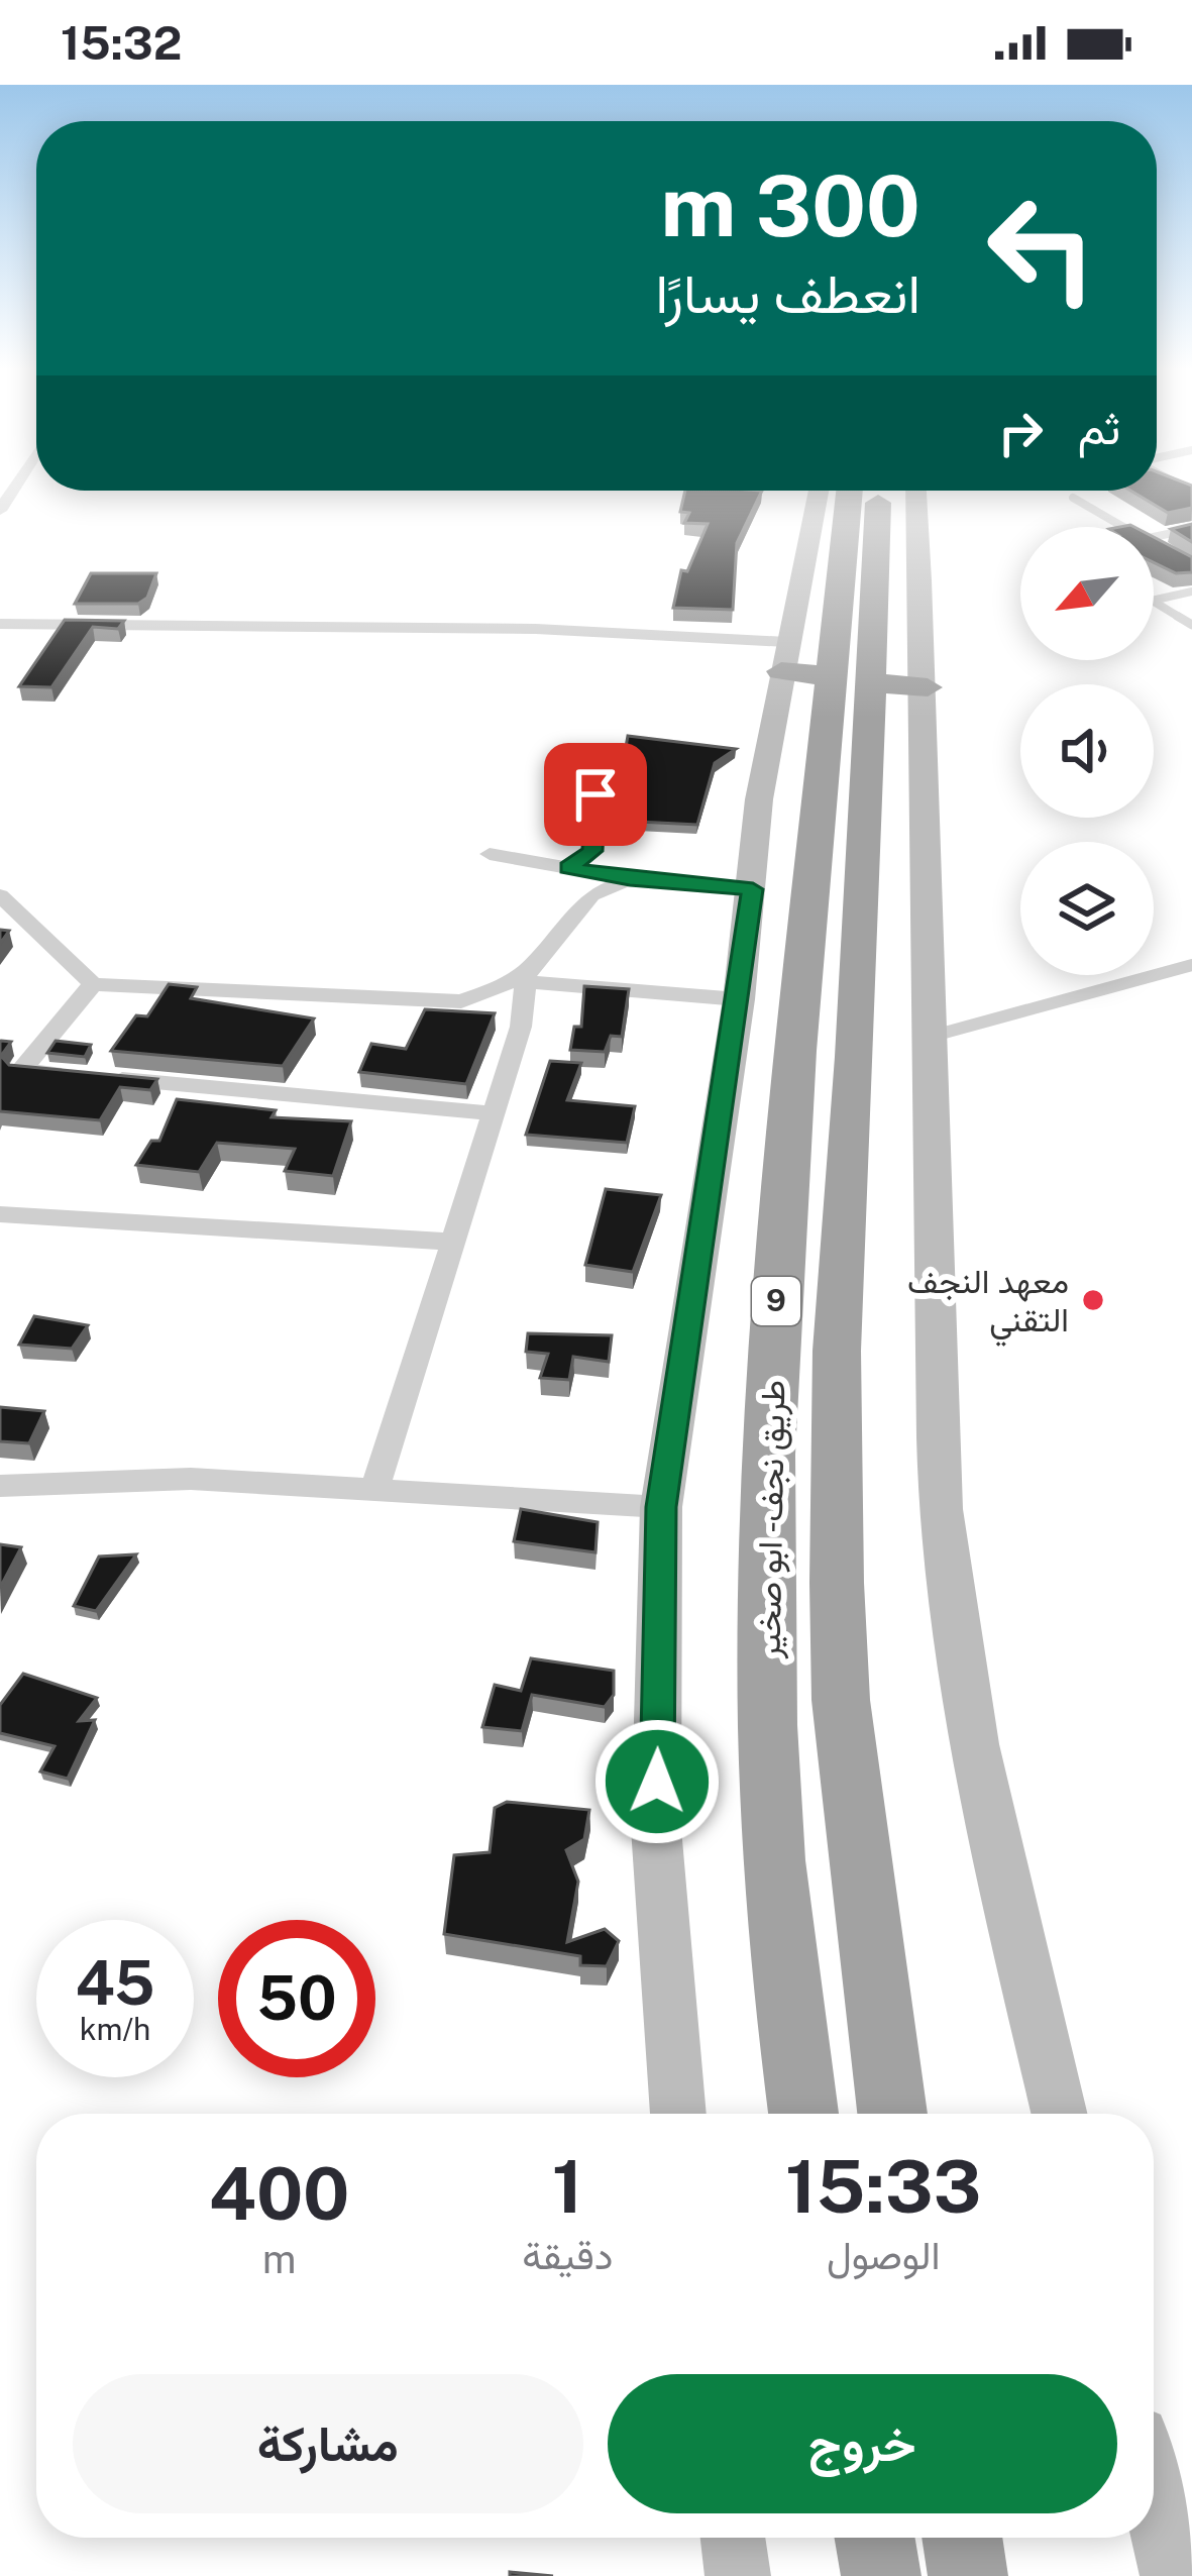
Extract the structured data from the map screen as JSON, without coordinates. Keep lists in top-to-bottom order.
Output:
{
  "streets": {
    "highway": ["9", "طريق نجف - ابو صخير"]
  },
  "places": ["معهد النجف التقني"],
  "north": "bottom left",
  "page": {
    "status": "15:32",
    "turn": ["300 m", "انعطف يسارًا"],
    "then": "ثم",
    "speed": "45 km/h",
    "limit": "50",
    "eta": [
      "15:33",
      "الوصول",
      "1",
      "دقيقة",
      "400",
      "m"
    ],
    "buttons": ["خروج", "مشاركة"]
  }
}
